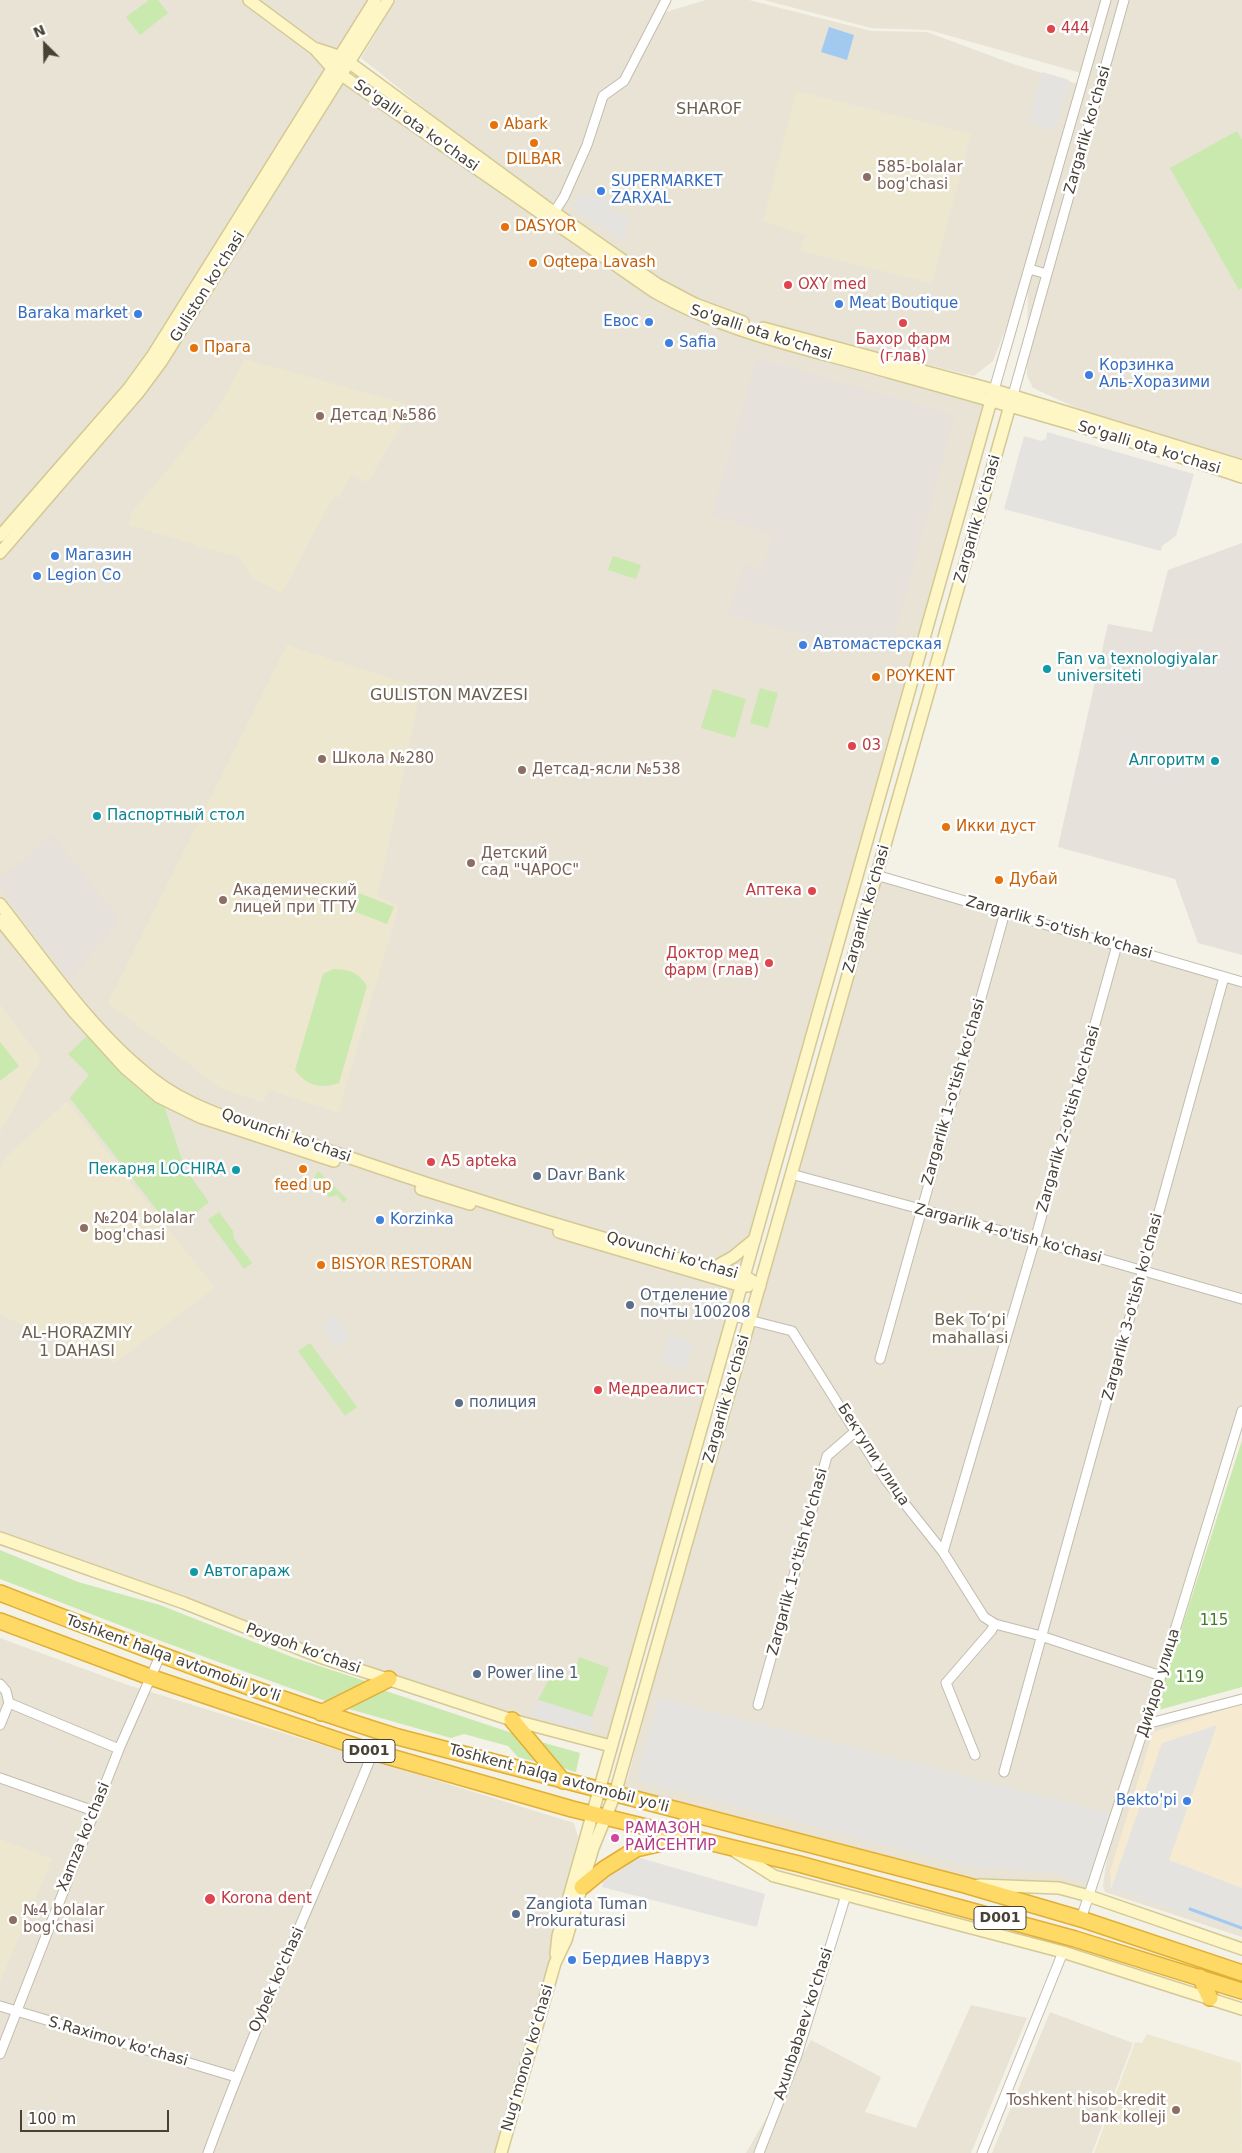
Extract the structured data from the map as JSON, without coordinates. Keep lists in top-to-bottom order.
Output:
{
  "streets": {
    "highway": ["Toshkent halqa avtomobil yo'li", "D001"],
    "main road": [
      "So'galli ota ko'chasi",
      "Zargarlik ko'chasi",
      "Guliston ko'chasi",
      "Qovunchi ko'chasi",
      "Zargarlik 4-o'tish ko'chasi",
      "Poygoh koʻchasi",
      "Nugʻmonov koʻchasi"
    ],
    "street": [
      "Zargarlik 5-o'tish ko'chasi",
      "Zargarlik 1-o'tish ko'chasi",
      "Zargarlik 2-o'tish ko'chasi",
      "Zargarlik 3-o'tish ko'chasi",
      "Бектупи улица",
      "Дийдор улица",
      "Xamza ko'chasi",
      "Oybek ko'chasi",
      "Axunbabaev ko'chasi",
      "S.Raximov ko'chasi"
    ]
  },
  "crossings": [
    ["So'galli ota ko'chasi", "Zargarlik ko'chasi"],
    ["So'galli ota ko'chasi", "Guliston ko'chasi"],
    ["Zargarlik ko'chasi", "Zargarlik 5-o'tish ko'chasi"],
    ["Zargarlik ko'chasi", "Qovunchi ko'chasi"],
    ["Zargarlik ko'chasi", "Zargarlik 4-o'tish ko'chasi"],
    ["Zargarlik ko'chasi", "Бектупи улица"],
    ["Zargarlik ko'chasi", "Poygoh koʻchasi"],
    ["Zargarlik ko'chasi", "Toshkent halqa avtomobil yo'li"],
    ["Zargarlik ko'chasi", "Nugʻmonov koʻchasi"],
    ["Zargarlik 5-o'tish ko'chasi", "Zargarlik 1-o'tish ko'chasi"],
    ["Zargarlik 5-o'tish ko'chasi", "Zargarlik 2-o'tish ko'chasi"],
    ["Zargarlik 5-o'tish ko'chasi", "Zargarlik 3-o'tish ko'chasi"],
    ["Zargarlik 1-o'tish ko'chasi", "Zargarlik 4-o'tish ko'chasi"],
    ["Zargarlik 1-o'tish ko'chasi", "Бектупи улица"],
    ["Zargarlik 2-o'tish ko'chasi", "Zargarlik 4-o'tish ko'chasi"],
    ["Zargarlik 2-o'tish ko'chasi", "Бектупи улица"],
    ["Zargarlik 4-o'tish ko'chasi", "Zargarlik 3-o'tish ko'chasi"],
    ["Zargarlik 3-o'tish ko'chasi", "Бектупи улица"],
    ["Бектупи улица", "Дийдор улица"],
    ["Toshkent halqa avtomobil yo'li", "Дийдор улица"],
    ["Toshkent halqa avtomobil yo'li", "Xamza ko'chasi"],
    ["Toshkent halqa avtomobil yo'li", "Oybek ko'chasi"],
    ["Toshkent halqa avtomobil yo'li", "Nugʻmonov koʻchasi"],
    ["Xamza ko'chasi", "S.Raximov ko'chasi"],
    ["Oybek ko'chasi", "S.Raximov ko'chasi"]
  ],
  "districts": [
    "SHAROF",
    "GULISTON MAVZESI",
    "Bek Toʻpi mahallasi",
    "AL-HORAZMIY 1 DAHASI"
  ],
  "parks": ["115", "119"],
  "places": [
    "444",
    "Abark",
    "DILBAR",
    "585-bolalar bog'chasi",
    "SUPERMARKET ZARXAL",
    "DASYOR",
    "Oqtepa Lavash",
    "OXY med",
    "Meat Boutique",
    "Baraka market",
    "Евос",
    "Бахор фарм (глав)",
    "Safia",
    "Прага",
    "Корзинка Аль-Хоразими",
    "Детсад №586",
    "Магазин",
    "Legion Co",
    "Автомастерская",
    "Fan va texnologiyalar universiteti",
    "POYKENT",
    "03",
    "Школа №280",
    "Алгоритм",
    "Детсад-ясли №538",
    "Паспортный стол",
    "Икки дуст",
    "Детский сад \"ЧАРОС\"",
    "Дубай",
    "Аптека",
    "Академический лицей при ТГТУ",
    "Доктор мед фарм (глав)",
    "A5 apteka",
    "feed up",
    "Пекарня LOCHIRA",
    "Davr Bank",
    "Korzinka",
    "№204 bolalar bog'chasi",
    "BISYOR RESTORAN",
    "Отделение почты 100208",
    "Медреалист",
    "полиция",
    "Автогараж",
    "Power line 1",
    "Bekto'pi",
    "РАМАЗОН РАЙСЕНТИР",
    "Korona dent",
    "Zangiota Tuman Prokuraturasi",
    "№4 bolalar bog'chasi",
    "Бердиев Навруз",
    "Toshkent hisob-kredit bank kolleji"
  ],
  "scale_bar": "100 m",
  "north": "top left"
}
